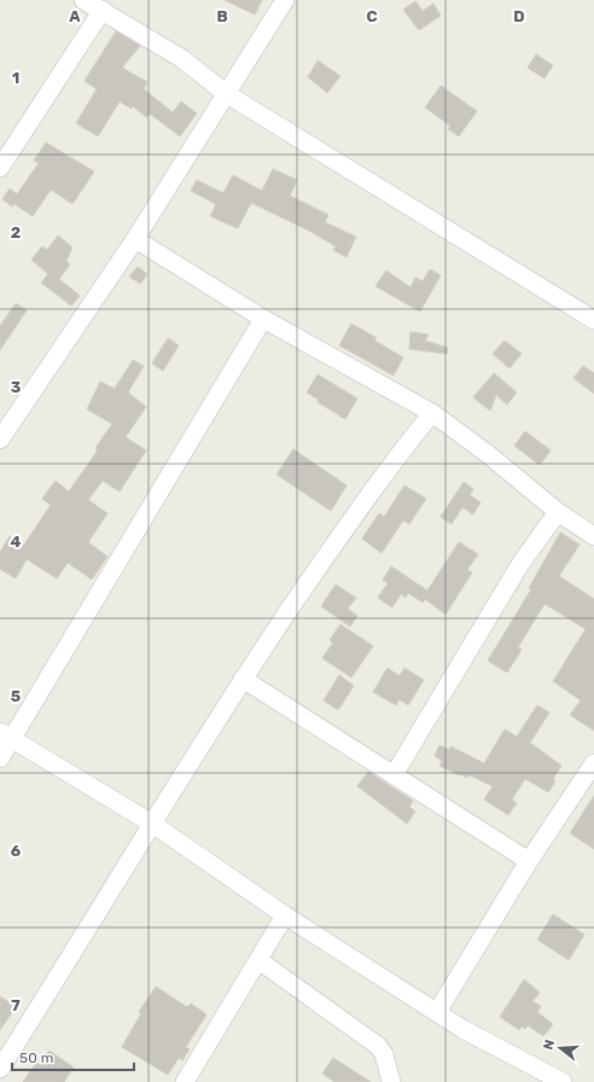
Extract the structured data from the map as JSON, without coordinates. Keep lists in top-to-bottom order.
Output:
{
  "scale_bar": "50 m",
  "north": "left",
  "grid": {
    "columns": [
      "A",
      "B",
      "C",
      "D"
    ],
    "rows": [
      "1",
      "2",
      "3",
      "4",
      "5",
      "6",
      "7"
    ]
  }
}
